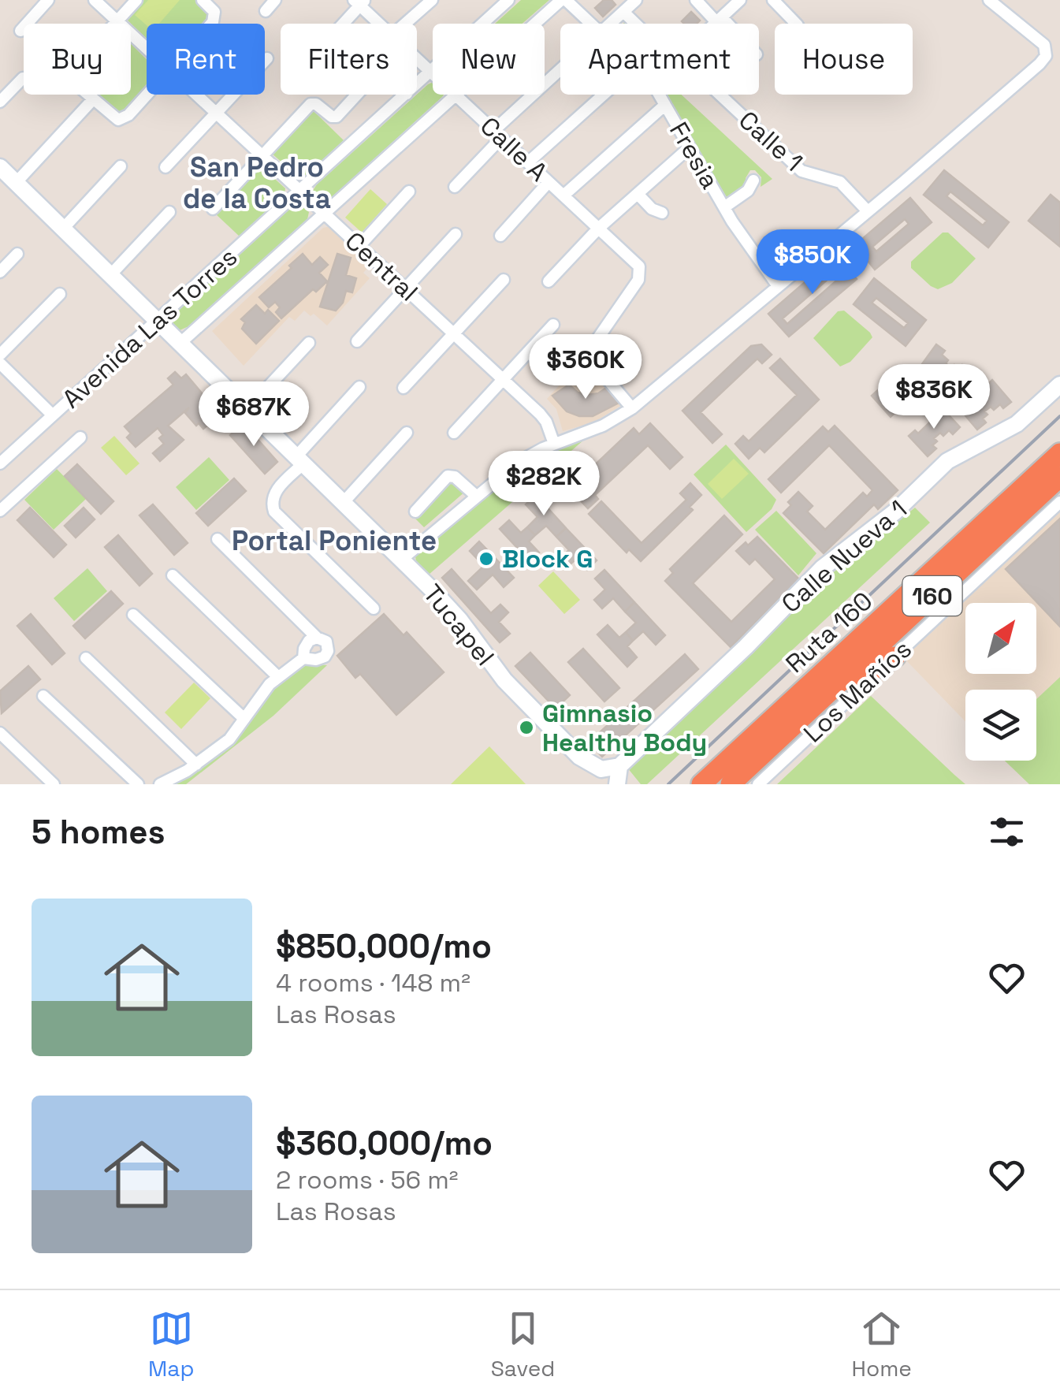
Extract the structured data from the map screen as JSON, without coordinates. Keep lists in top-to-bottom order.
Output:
{
  "streets": {
    "highway": ["160", "Ruta 160"],
    "main road": ["Calle Nueva 1", "Tucapel"],
    "street": [
      "Calle 1",
      "Calle A",
      "Fresia",
      "Central",
      "Avenida Las Torres",
      "Los Mañíos"
    ]
  },
  "crossings": [
    ["Calle A", "Avenida Las Torres"],
    ["Fresia", "Avenida Las Torres"],
    ["Central", "Avenida Las Torres"],
    ["Avenida Las Torres", "Tucapel"]
  ],
  "districts": ["San Pedro de la Costa", "Portal Poniente"],
  "places": ["Block G", "Gimnasio Healthy Body"],
  "north": "top right",
  "page": {
    "chip": [
      "Buy",
      "Rent",
      "Filters",
      "New",
      "Apartment",
      "House"
    ],
    "price": [
      "$850K",
      "$360K",
      "$836K",
      "$687K",
      "$282K"
    ],
    "heading": "5 homes",
    "list": [
      {
        "name": "$850,000/mo",
        "note": "4 rooms · 148 m² · Las Rosas"
      },
      {
        "name": "$360,000/mo",
        "note": "2 rooms · 56 m² · Las Rosas"
      }
    ],
    "tabs": ["Map", "Saved", "Home"]
  }
}
